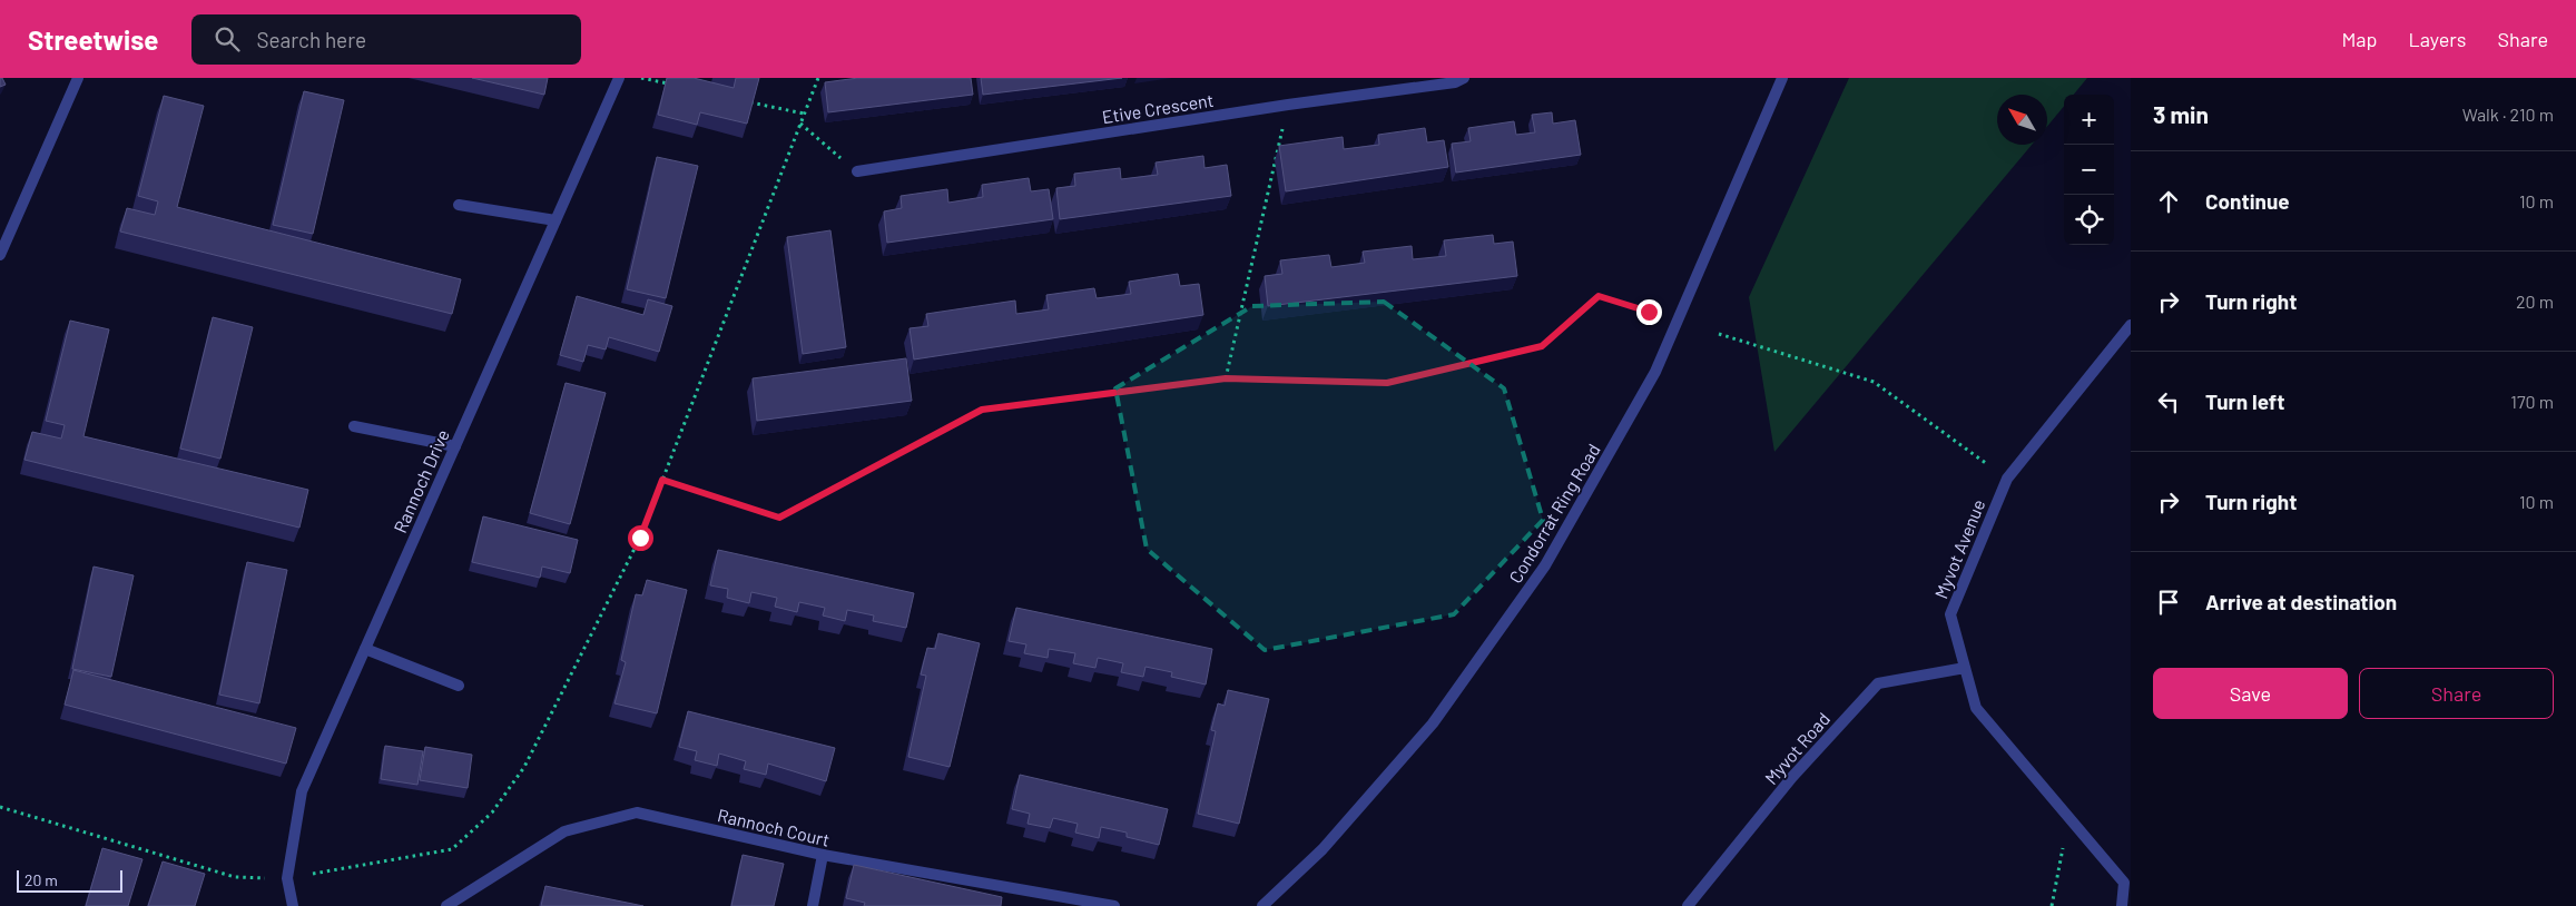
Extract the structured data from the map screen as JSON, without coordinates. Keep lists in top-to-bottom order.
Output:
{
  "streets": {
    "street": [
      "Etive Crescent",
      "Rannoch Drive",
      "Condorrat Ring Road",
      "Myvot Avenue",
      "Myvot Road",
      "Rannoch Court"
    ]
  },
  "crossings": [
    ["Myvot Avenue", "Myvot Road"]
  ],
  "scale_bar": "20 m",
  "north": "top left",
  "page": {
    "header": "Streetwise",
    "search": "Search here",
    "nav": ["Map", "Layers", "Share"],
    "heading": ["3 min", "Walk · 210 m"],
    "map_buttons": ["+", "−"],
    "list": [
      ["Continue", "10 m"],
      ["Turn right", "20 m"],
      ["Turn left", "170 m"],
      ["Turn right", "10 m"],
      "Arrive at destination"
    ],
    "buttons": ["Save", "Share"],
    "scale": "20 m"
  }
}
